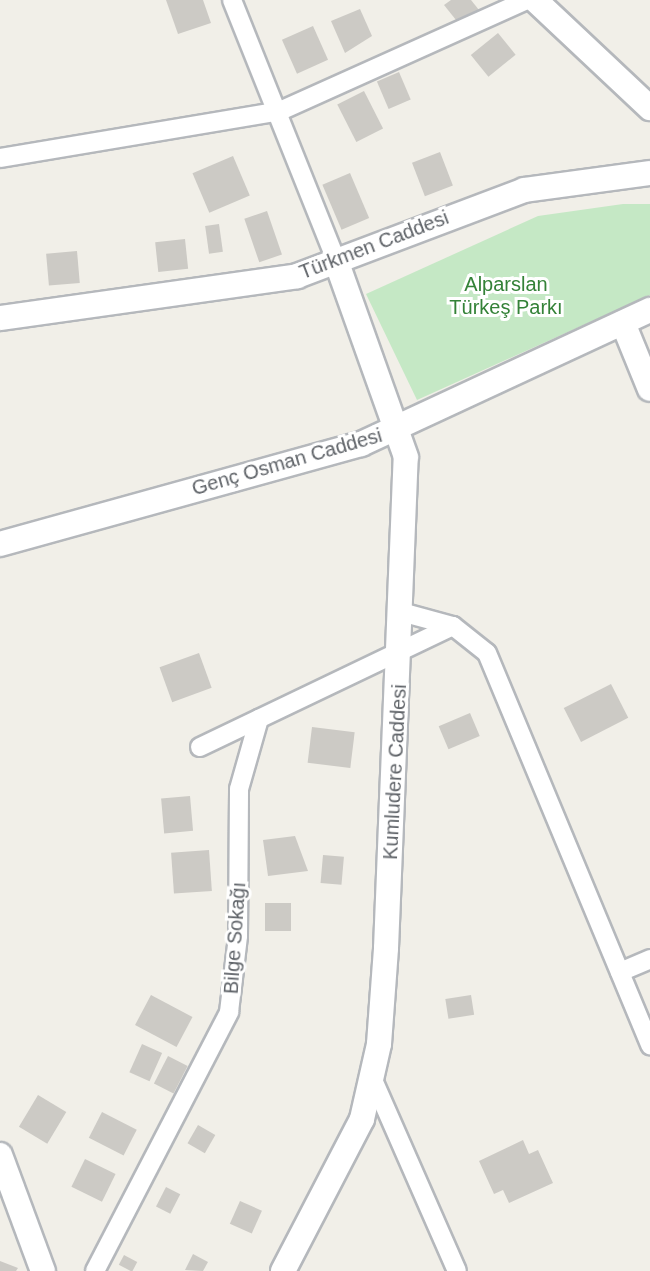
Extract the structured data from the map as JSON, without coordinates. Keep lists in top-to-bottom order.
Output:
{
  "streets": {
    "street": [
      "Türkmen Caddesi",
      "Genç Osman Caddesi",
      "Kumludere Caddesi",
      "Bilge Sokağı"
    ]
  },
  "crossings": [
    ["Türkmen Caddesi", "Kumludere Caddesi"],
    ["Genç Osman Caddesi", "Kumludere Caddesi"]
  ],
  "parks": ["Alparslan Türkeş Parkı"]
}
